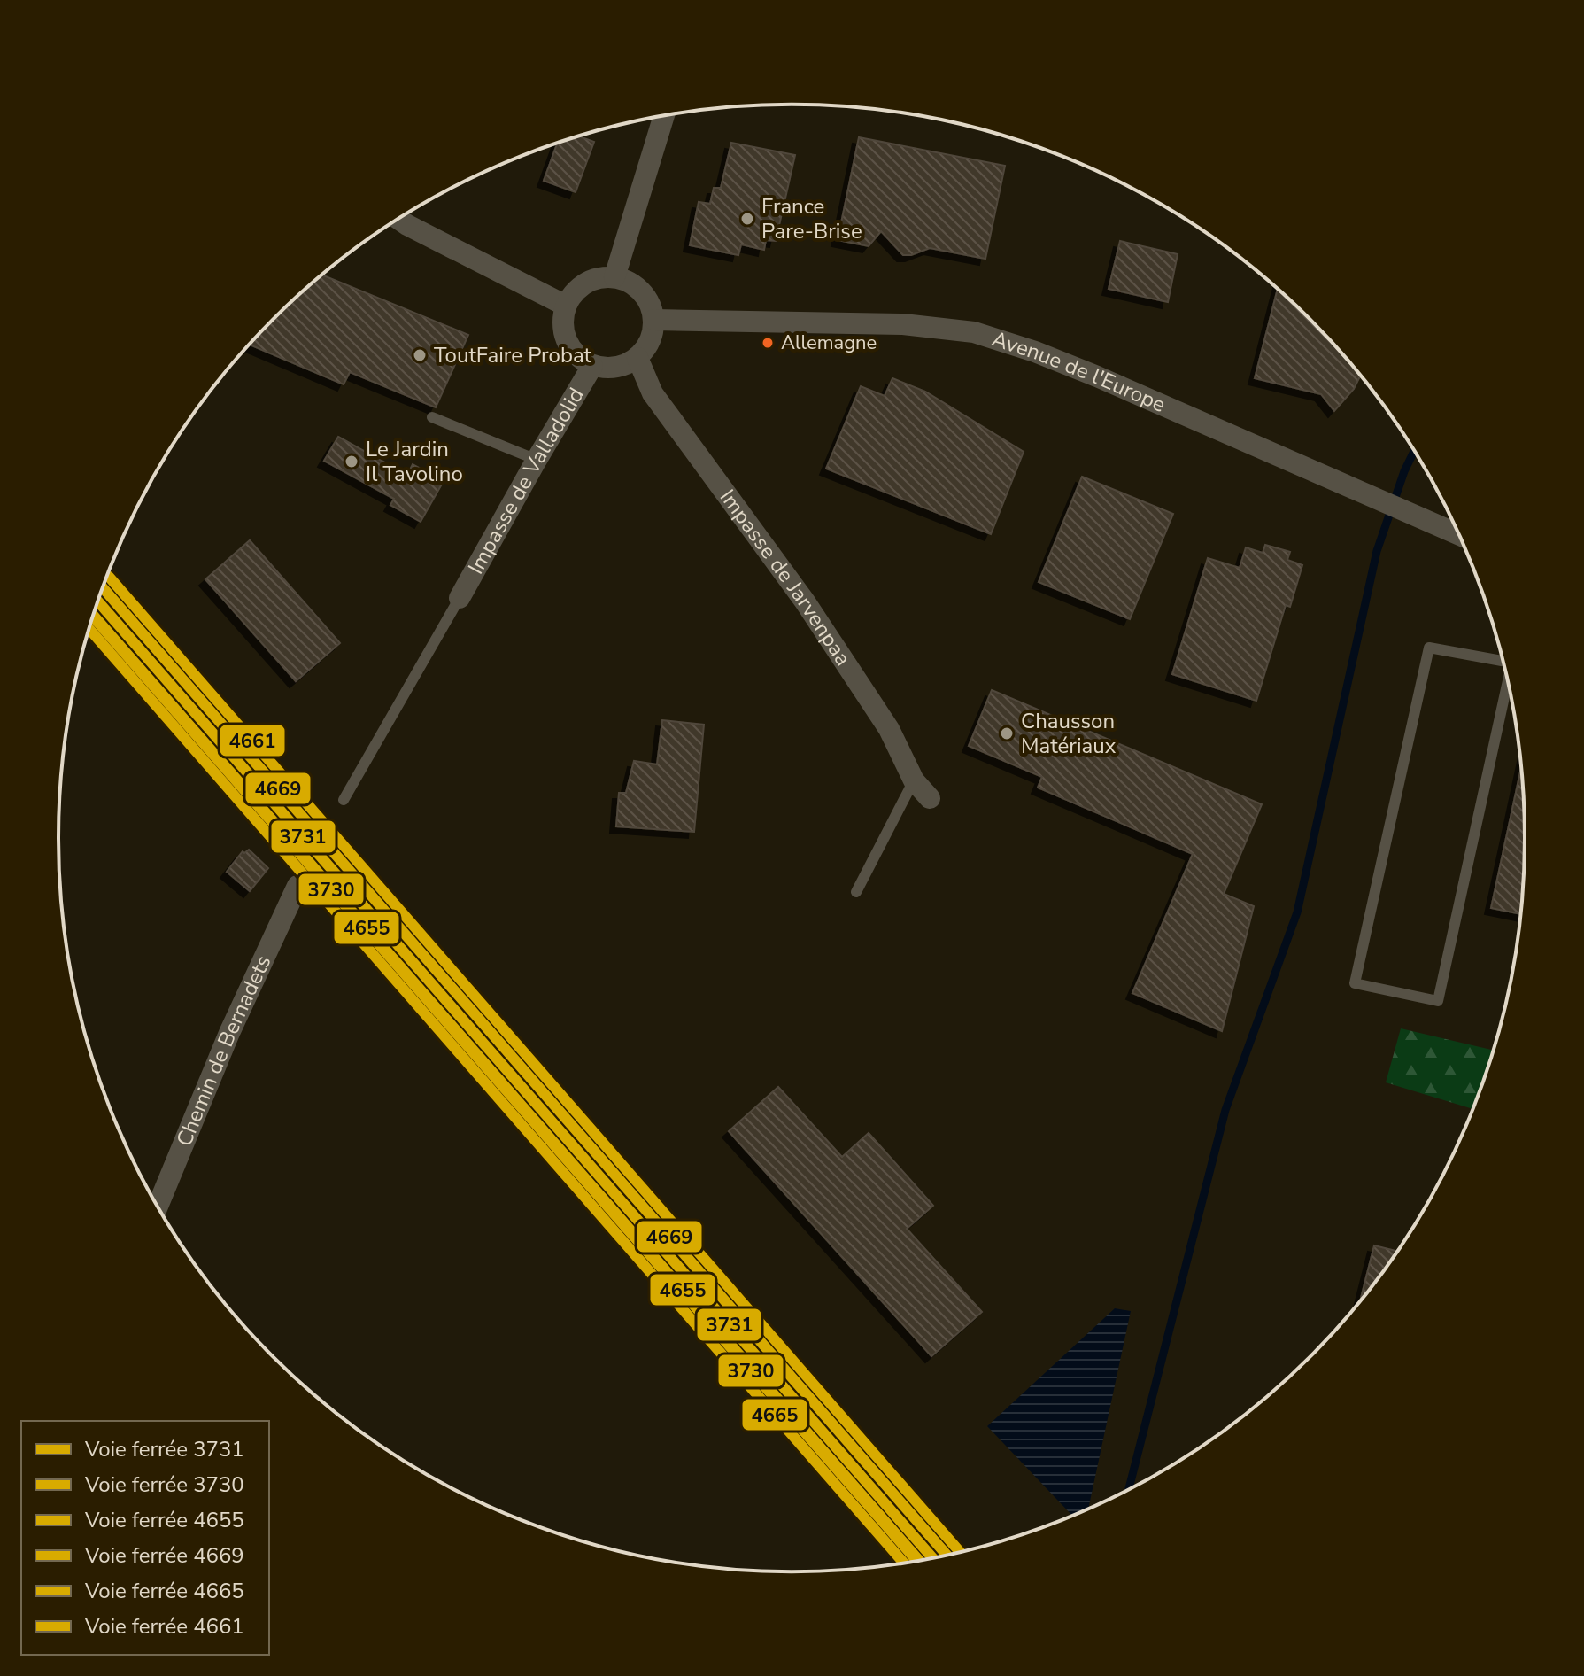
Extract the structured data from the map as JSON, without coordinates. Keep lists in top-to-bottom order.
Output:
{
  "streets": {
    "street": [
      "Avenue de l'Europe",
      "Impasse de Valladolid",
      "Impasse de Jarvenpaa",
      "Chemin de Bernadets"
    ]
  },
  "crossings": [
    ["Avenue de l'Europe", "Impasse de Valladolid"],
    ["Avenue de l'Europe", "Impasse de Jarvenpaa"],
    ["Impasse de Valladolid", "Impasse de Jarvenpaa"]
  ],
  "places": [
    "France Pare-Brise",
    "Allemagne",
    "ToutFaire Probat",
    "Le Jardin Il Tavolino",
    "Chausson Matériaux"
  ],
  "lines": [
    "rail line 4661",
    "rail line 4669",
    "rail line 3731",
    "rail line 4655",
    "rail line 3730",
    "rail line 4665"
  ],
  "legend": [
    "Voie ferrée 3731",
    "Voie ferrée 3730",
    "Voie ferrée 4655",
    "Voie ferrée 4669",
    "Voie ferrée 4665",
    "Voie ferrée 4661"
  ]
}
